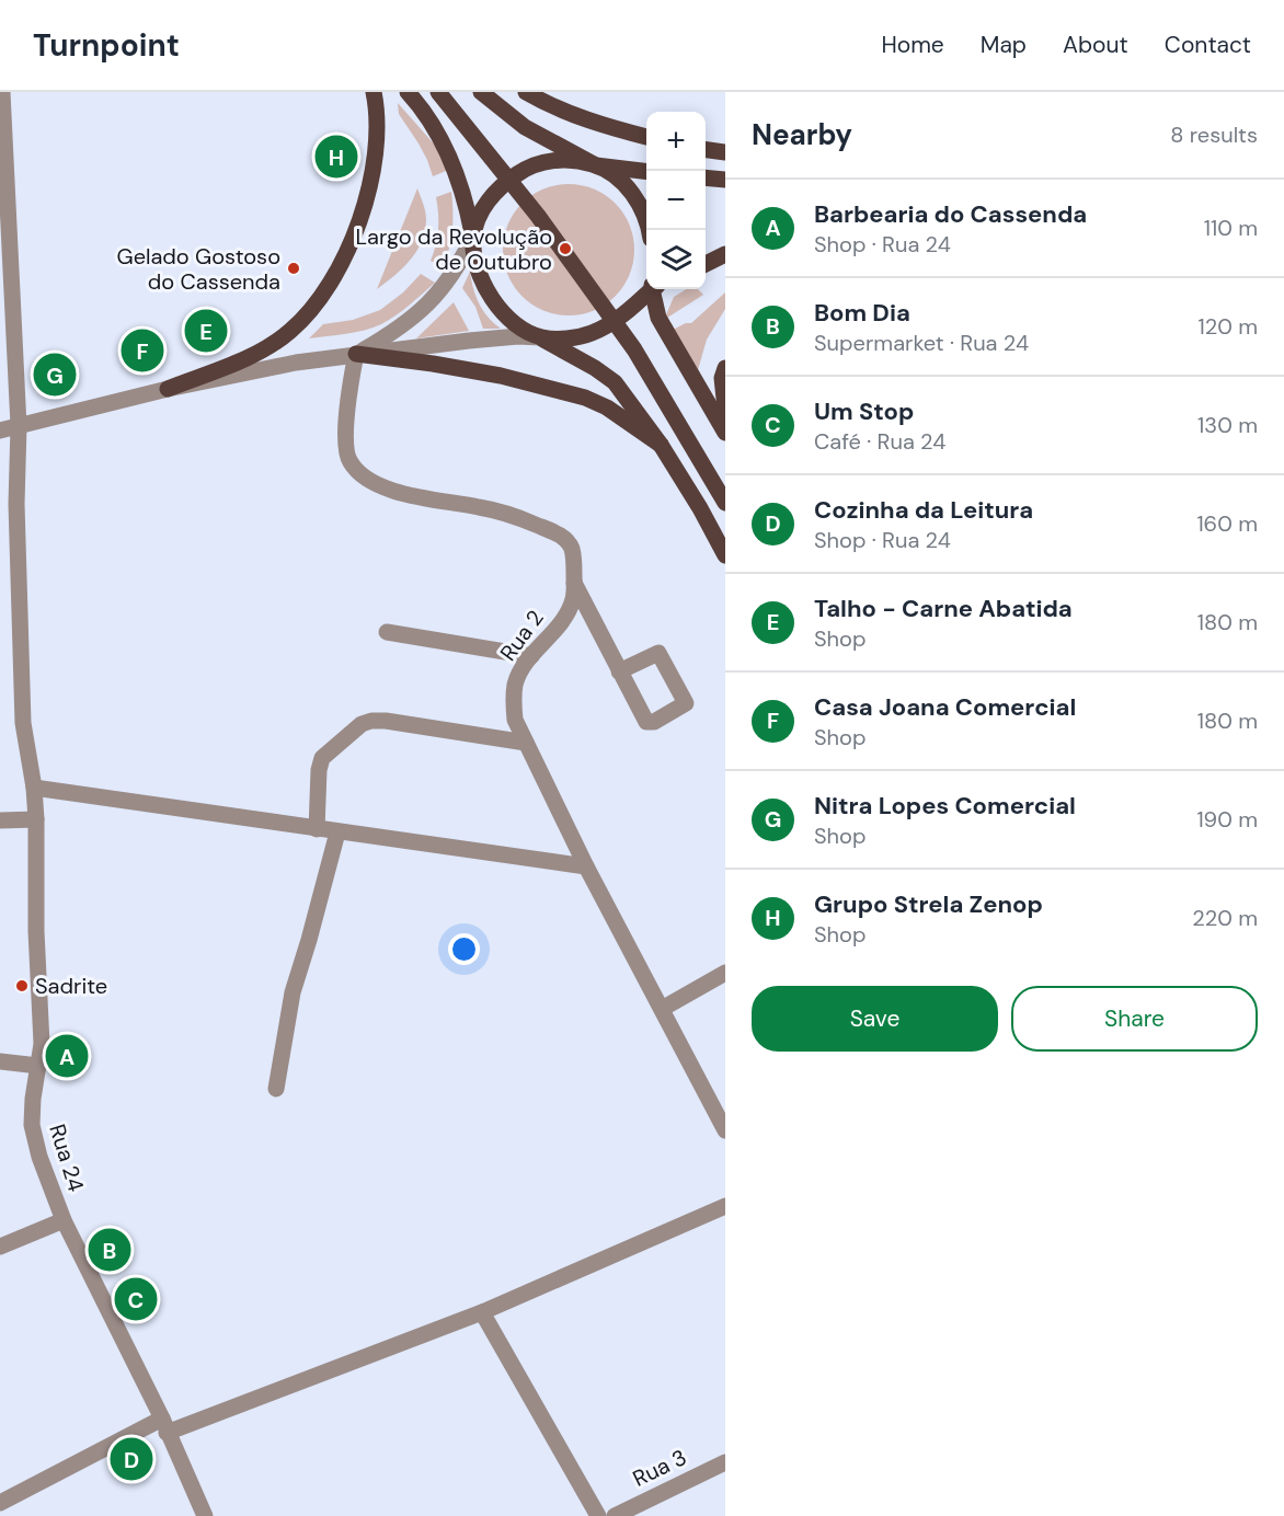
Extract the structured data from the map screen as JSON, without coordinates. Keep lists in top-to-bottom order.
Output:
{
  "streets": {
    "street": ["Rua 2", "Rua 24", "Rua 3"]
  },
  "places": ["Largo da Revolução de Outubro", "Gelado Gostoso do Cassenda", "Sadrite"],
  "page": {
    "header": "Turnpoint",
    "nav": [
      "Home",
      "Map",
      "About",
      "Contact"
    ],
    "heading": ["Nearby", "8 results"],
    "map_buttons": ["+", "−"],
    "pins": [
      "H",
      "E",
      "F",
      "G",
      "A",
      "B",
      "C",
      "D"
    ],
    "list": [
      {
        "mark": "A",
        "name": "Barbearia do Cassenda",
        "note": "Shop · Rua 24",
        "value": "110 m"
      },
      {
        "mark": "B",
        "name": "Bom Dia",
        "note": "Supermarket · Rua 24",
        "value": "120 m"
      },
      {
        "mark": "C",
        "name": "Um Stop",
        "note": "Café · Rua 24",
        "value": "130 m"
      },
      {
        "mark": "D",
        "name": "Cozinha da Leitura",
        "note": "Shop · Rua 24",
        "value": "160 m"
      },
      {
        "mark": "E",
        "name": "Talho - Carne Abatida",
        "note": "Shop",
        "value": "180 m"
      },
      {
        "mark": "F",
        "name": "Casa Joana Comercial",
        "note": "Shop",
        "value": "180 m"
      },
      {
        "mark": "G",
        "name": "Nitra Lopes Comercial",
        "note": "Shop",
        "value": "190 m"
      },
      {
        "mark": "H",
        "name": "Grupo Strela Zenop",
        "note": "Shop",
        "value": "220 m"
      }
    ],
    "buttons": ["Save", "Share"]
  }
}
